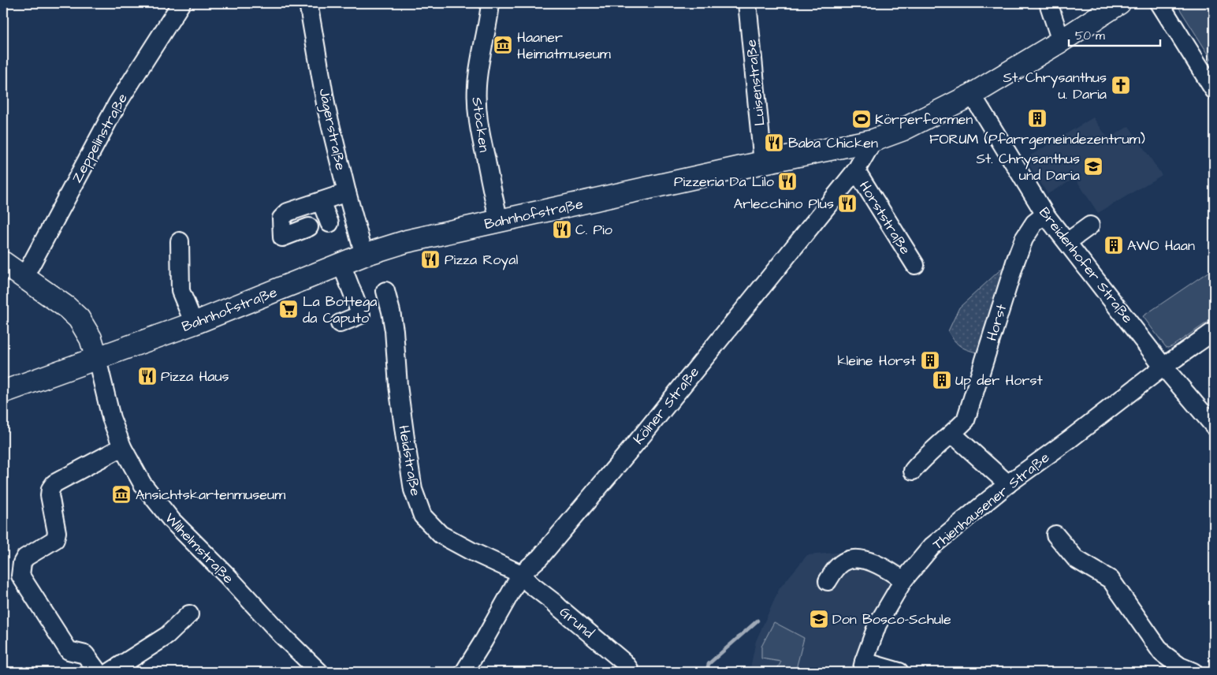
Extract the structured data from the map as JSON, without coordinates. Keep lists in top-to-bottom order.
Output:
{
  "streets": {
    "main road": ["Bahnhofstraße"],
    "street": [
      "Luisenstraße",
      "Stöcken",
      "Jägerstraße",
      "Zeppelinstraße",
      "Horststraße",
      "Breidenhofer Straße",
      "Horst",
      "Kölner Straße",
      "Heidstraße",
      "Thienhausener Straße",
      "Wilhelmstraße",
      "Grund"
    ]
  },
  "crossings": [
    ["Luisenstraße", "Bahnhofstraße"],
    ["Stöcken", "Bahnhofstraße"],
    ["Jägerstraße", "Bahnhofstraße"],
    ["Bahnhofstraße", "Breidenhofer Straße"],
    ["Bahnhofstraße", "Kölner Straße"],
    ["Bahnhofstraße", "Wilhelmstraße"],
    ["Horststraße", "Kölner Straße"],
    ["Breidenhofer Straße", "Horst"],
    ["Breidenhofer Straße", "Thienhausener Straße"],
    ["Kölner Straße", "Heidstraße"],
    ["Kölner Straße", "Grund"],
    ["Heidstraße", "Grund"]
  ],
  "places": {
    "museum": ["Haaner Heimatmuseum", "Ansichtskartenmuseum"],
    "church": ["St. Chrysanthus u. Daria"],
    "building": [
      "FORUM (Pfarrgemeindezentrum)",
      "AWO Haan",
      "kleine Horst",
      "Up der Horst"
    ],
    "sports": ["Körperformen"],
    "restaurant": [
      "Baba Chicken",
      "Pizzeria Da Lilo",
      "Arlecchino Plus",
      "C. Pio",
      "Pizza Royal",
      "Pizza Haus"
    ],
    "school or university": ["St. Chrysanthus und Daria", "Don Bosco-Schule"],
    "supermarket": ["La Bottega da Caputo"]
  },
  "scale_bar": "50 m"
}
